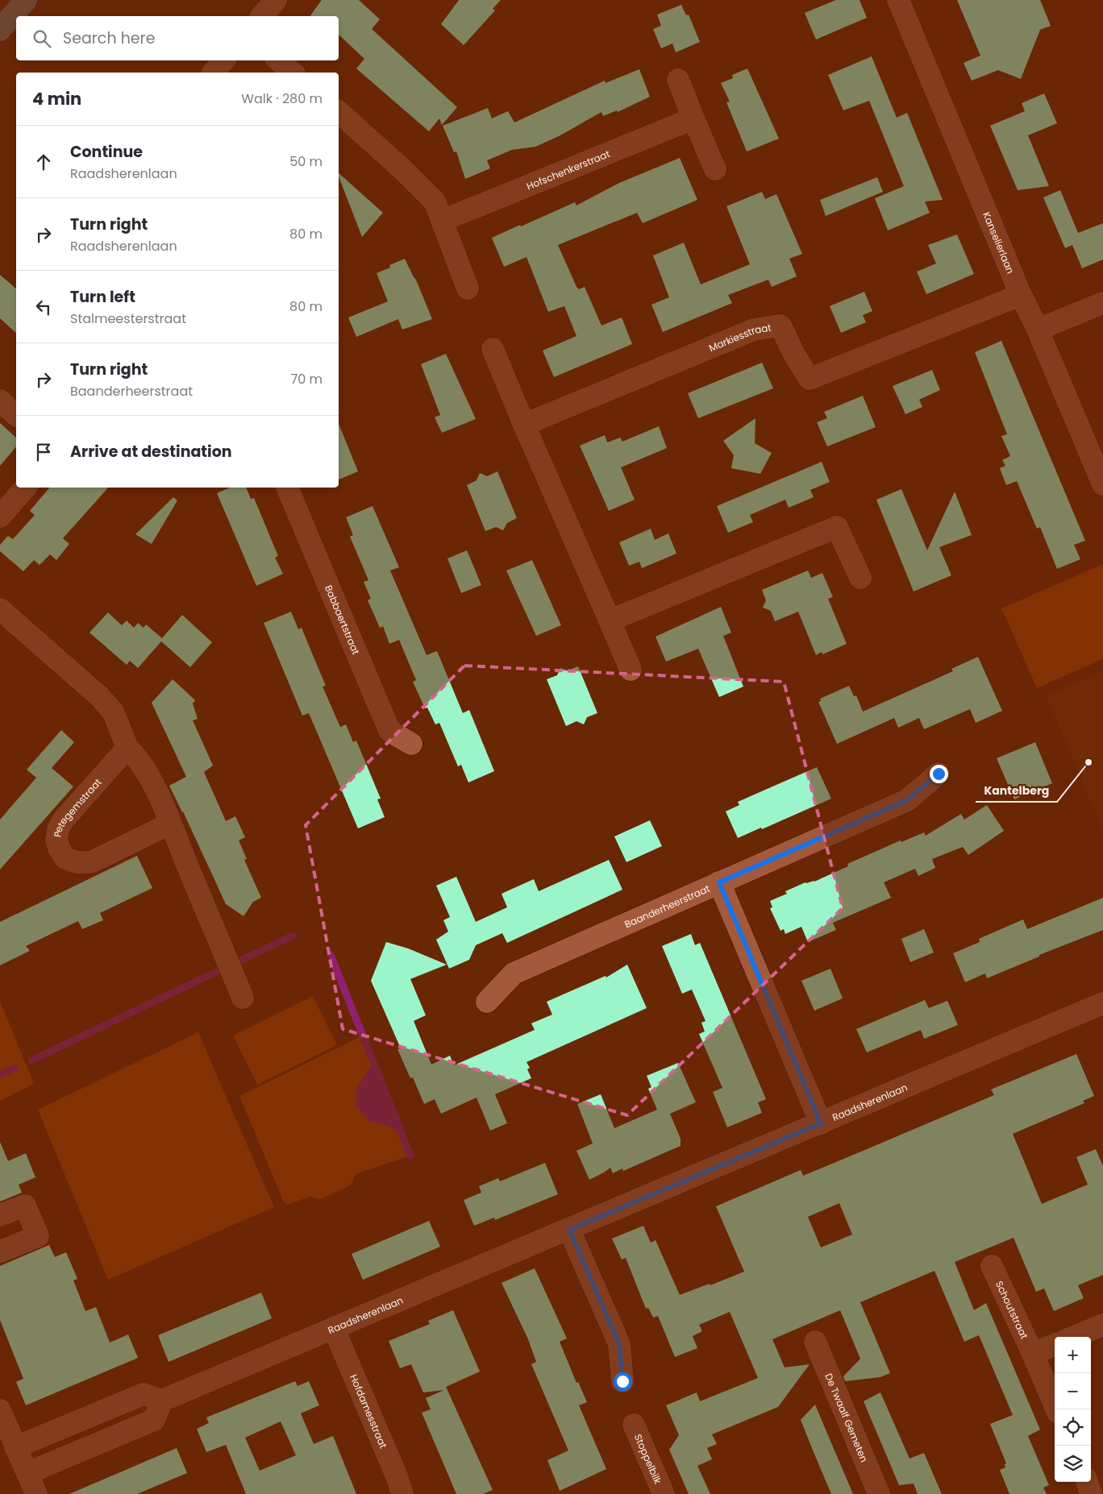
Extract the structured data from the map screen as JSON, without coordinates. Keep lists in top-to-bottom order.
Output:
{
  "streets": {
    "street": [
      "Hofschenkerstraat",
      "Kanselierlaan",
      "Markiesstraat",
      "Babbaertstraat",
      "Petegemstraat",
      "Baanderheerstraat",
      "Raadsherenlaan",
      "Schoutstraat",
      "Hofdamesstraat",
      "De Twaalf Gemeten",
      "Stoppelbilk"
    ]
  },
  "crossings": [
    ["Kanselierlaan", "Markiesstraat"],
    ["Raadsherenlaan", "Hofdamesstraat"]
  ],
  "places": ["Kantelberg"],
  "page": {
    "search": "Search here",
    "heading": ["4 min", "Walk · 280 m"],
    "list": [
      ["Continue", "Raadsherenlaan", "50 m"],
      ["Turn right", "Raadsherenlaan", "80 m"],
      ["Turn left", "Stalmeesterstraat", "80 m"],
      ["Turn right", "Baanderheerstraat", "70 m"],
      "Arrive at destination"
    ],
    "map_buttons": ["+", "−"]
  }
}
